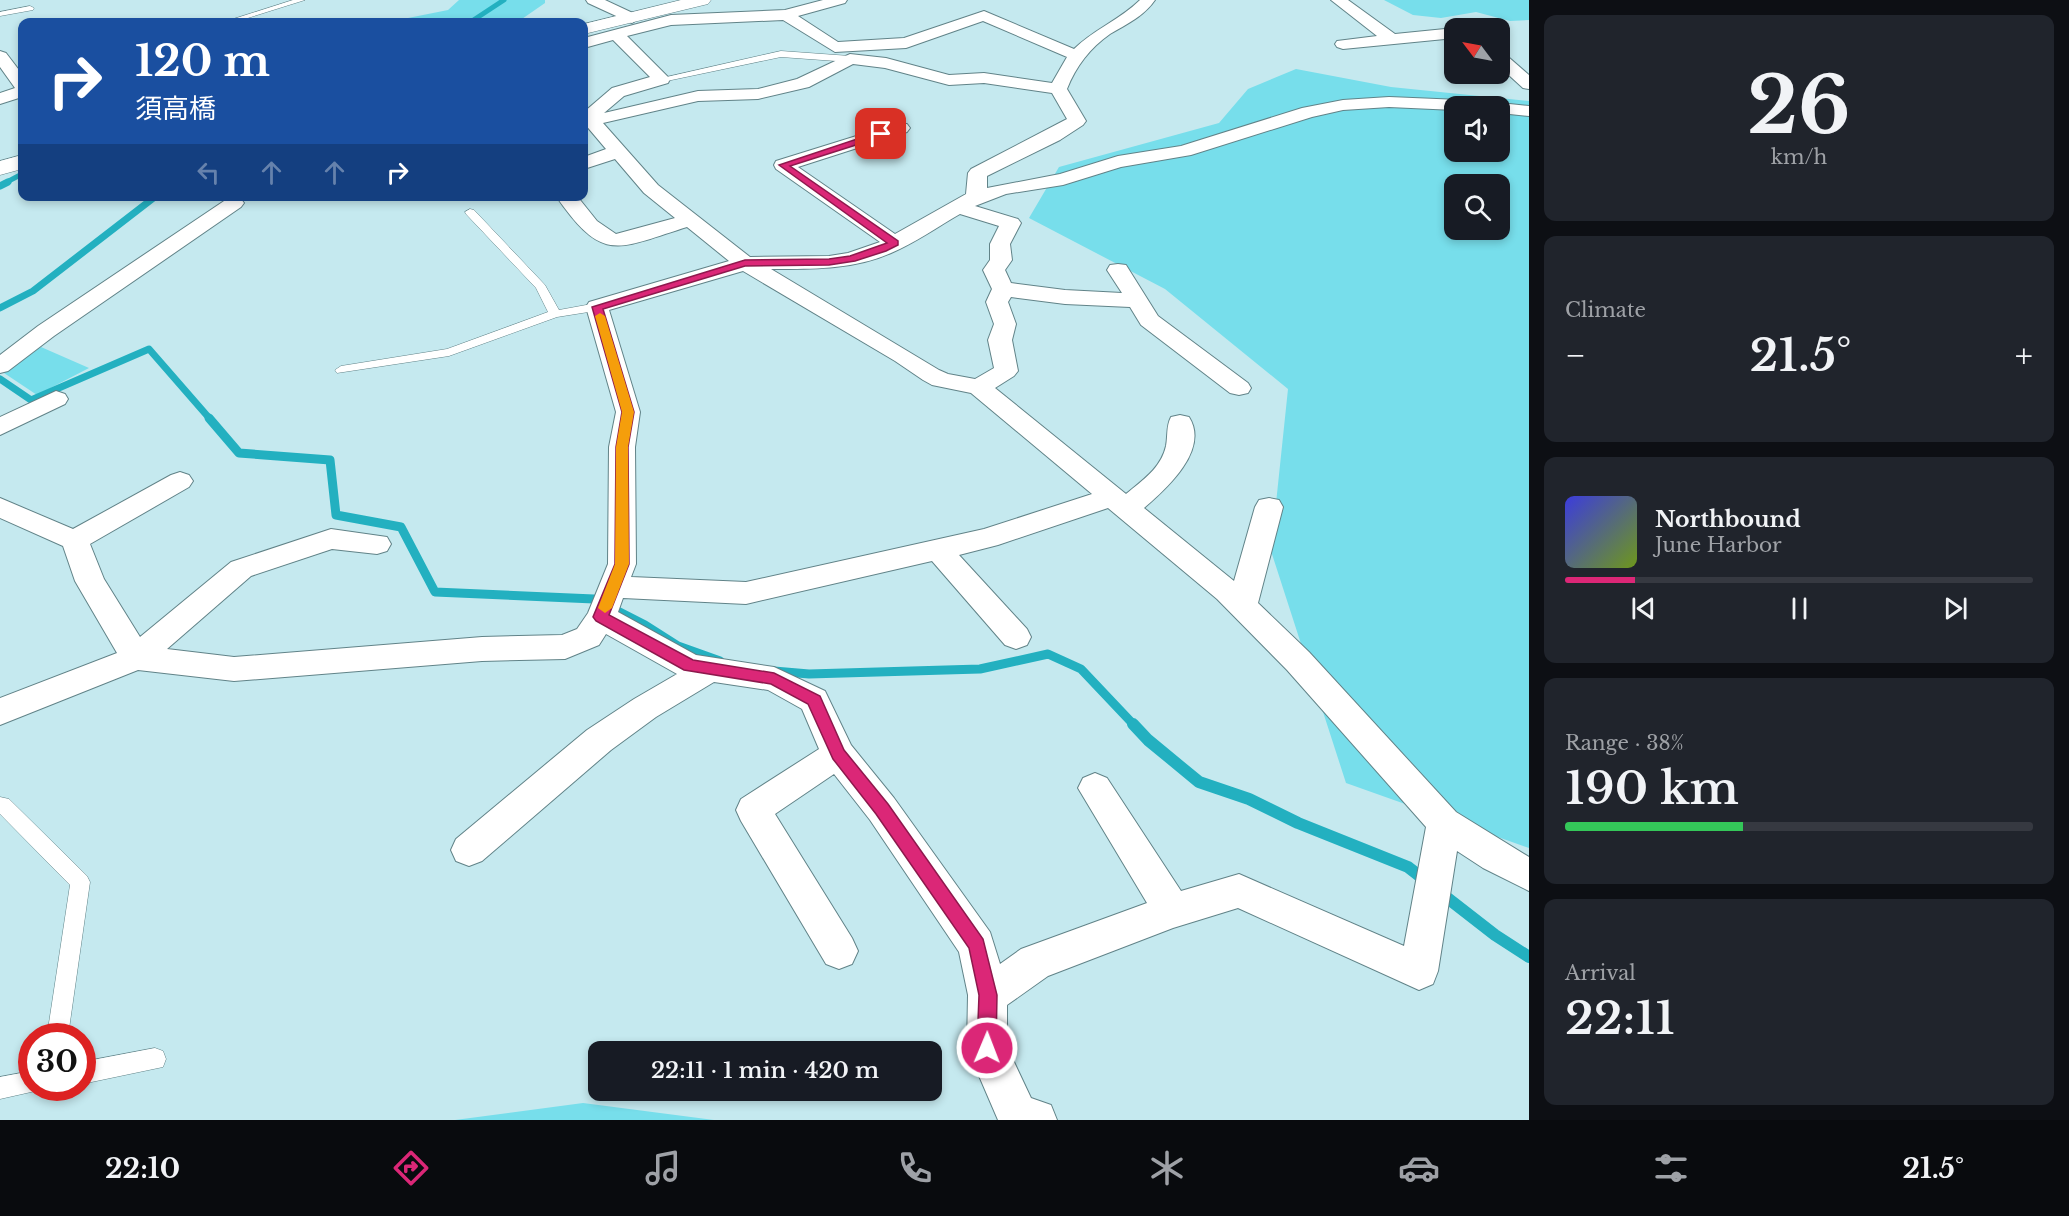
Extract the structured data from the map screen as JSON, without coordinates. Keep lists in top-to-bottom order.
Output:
{
  "north": "top left",
  "page": {
    "tile": [
      ["26", "km/h"],
      "Climate",
      ["Range · 38%", "190 km"],
      ["Arrival", "22:11"]
    ],
    "turn": ["120 m", "須高橋"],
    "heat": ["−", "21.5°", "+"],
    "song": ["Northbound", "June Harbor"],
    "limit": "30",
    "trip": "22:11 · 1 min · 420 m",
    "tabs": ["22:10", "21.5°"]
  }
}
